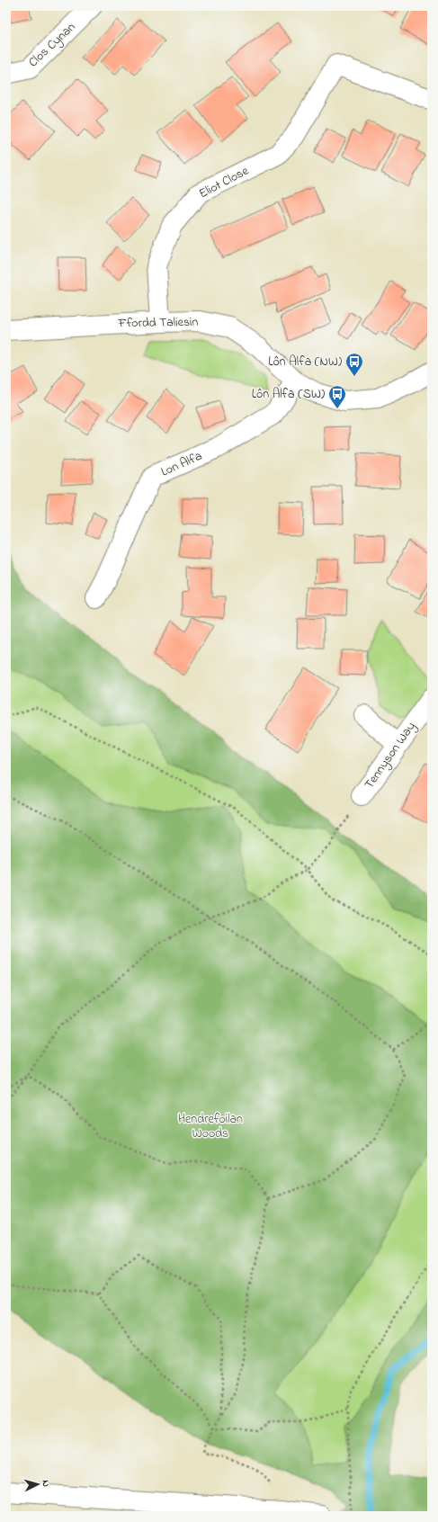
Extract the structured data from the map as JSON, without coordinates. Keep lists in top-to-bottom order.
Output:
{
  "streets": {
    "street": [
      "Clos Cynan",
      "Eliot Close",
      "Ffordd Taliesin",
      "Lon Alfa",
      "Tennyson Way"
    ]
  },
  "crossings": [
    ["Eliot Close", "Ffordd Taliesin"],
    ["Ffordd Taliesin", "Lon Alfa"]
  ],
  "parks": ["Hendrefoilan Woods"],
  "places": {
    "bus stop": ["Lôn Alfa (NW)", "Lôn Alfa (SW)"]
  },
  "north": "right"
}
